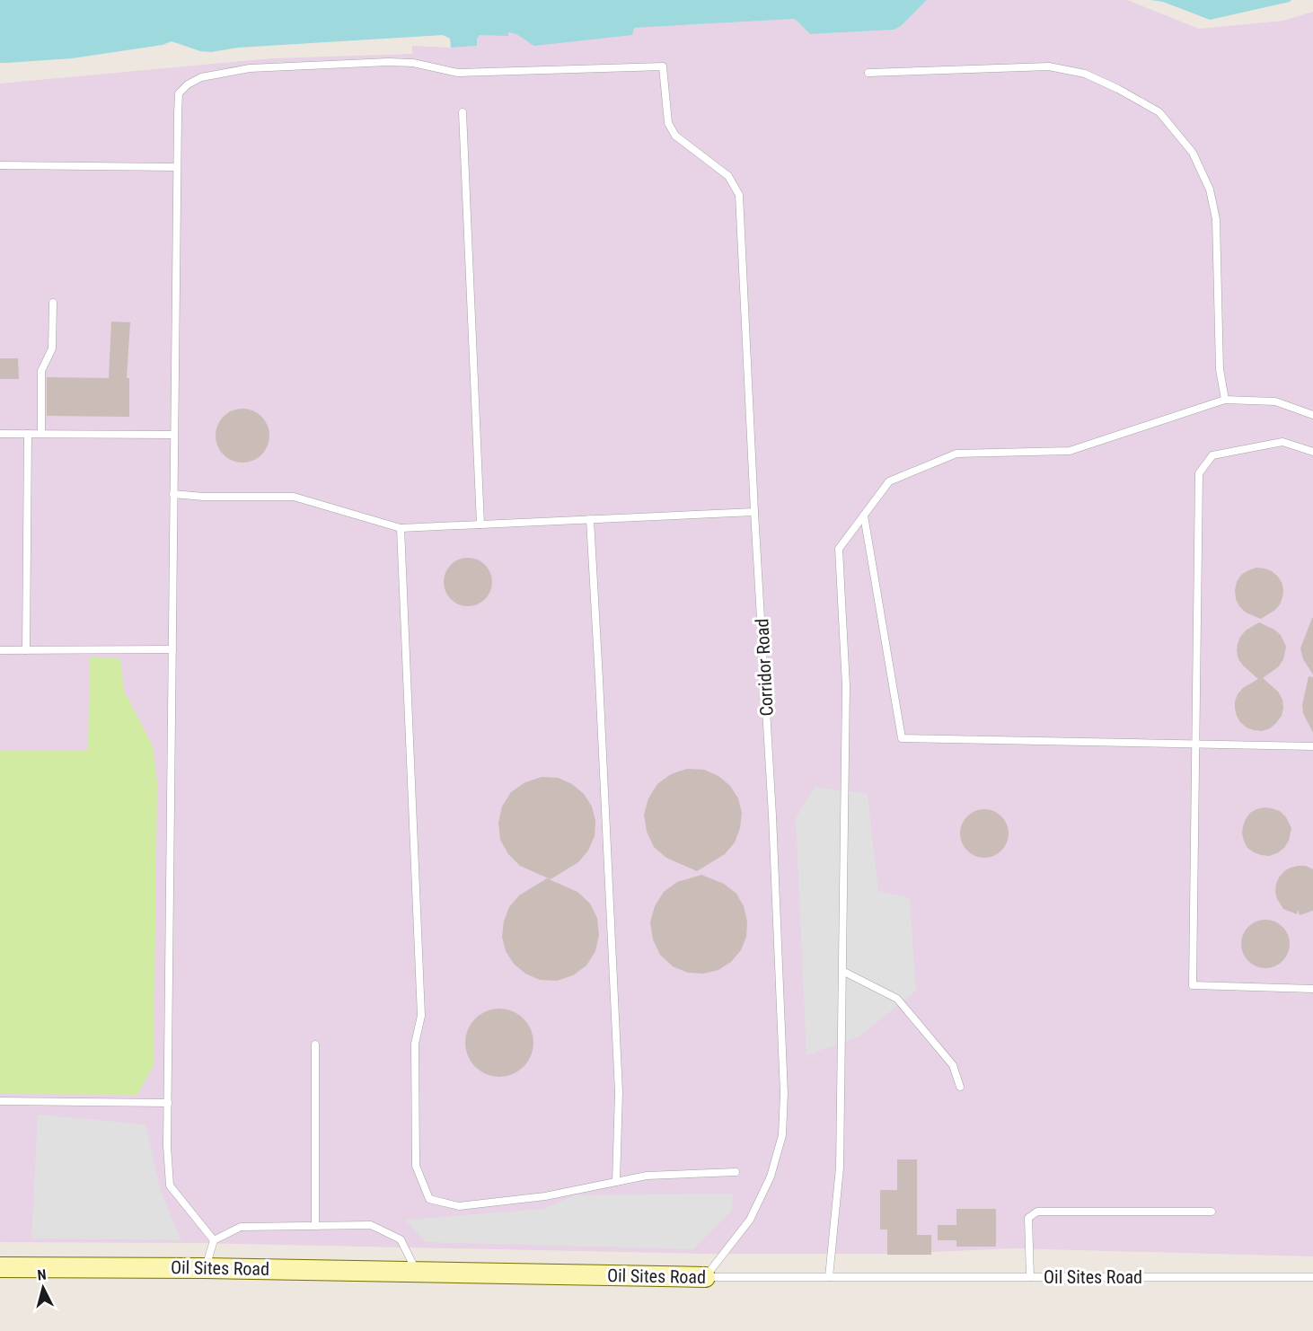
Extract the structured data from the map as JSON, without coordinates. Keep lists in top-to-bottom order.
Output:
{
  "streets": {
    "street": ["Oil Sites Road"],
    "lane": ["Corridor Road"]
  },
  "crossings": [
    ["Corridor Road", "Oil Sites Road"]
  ],
  "north": "top"
}
